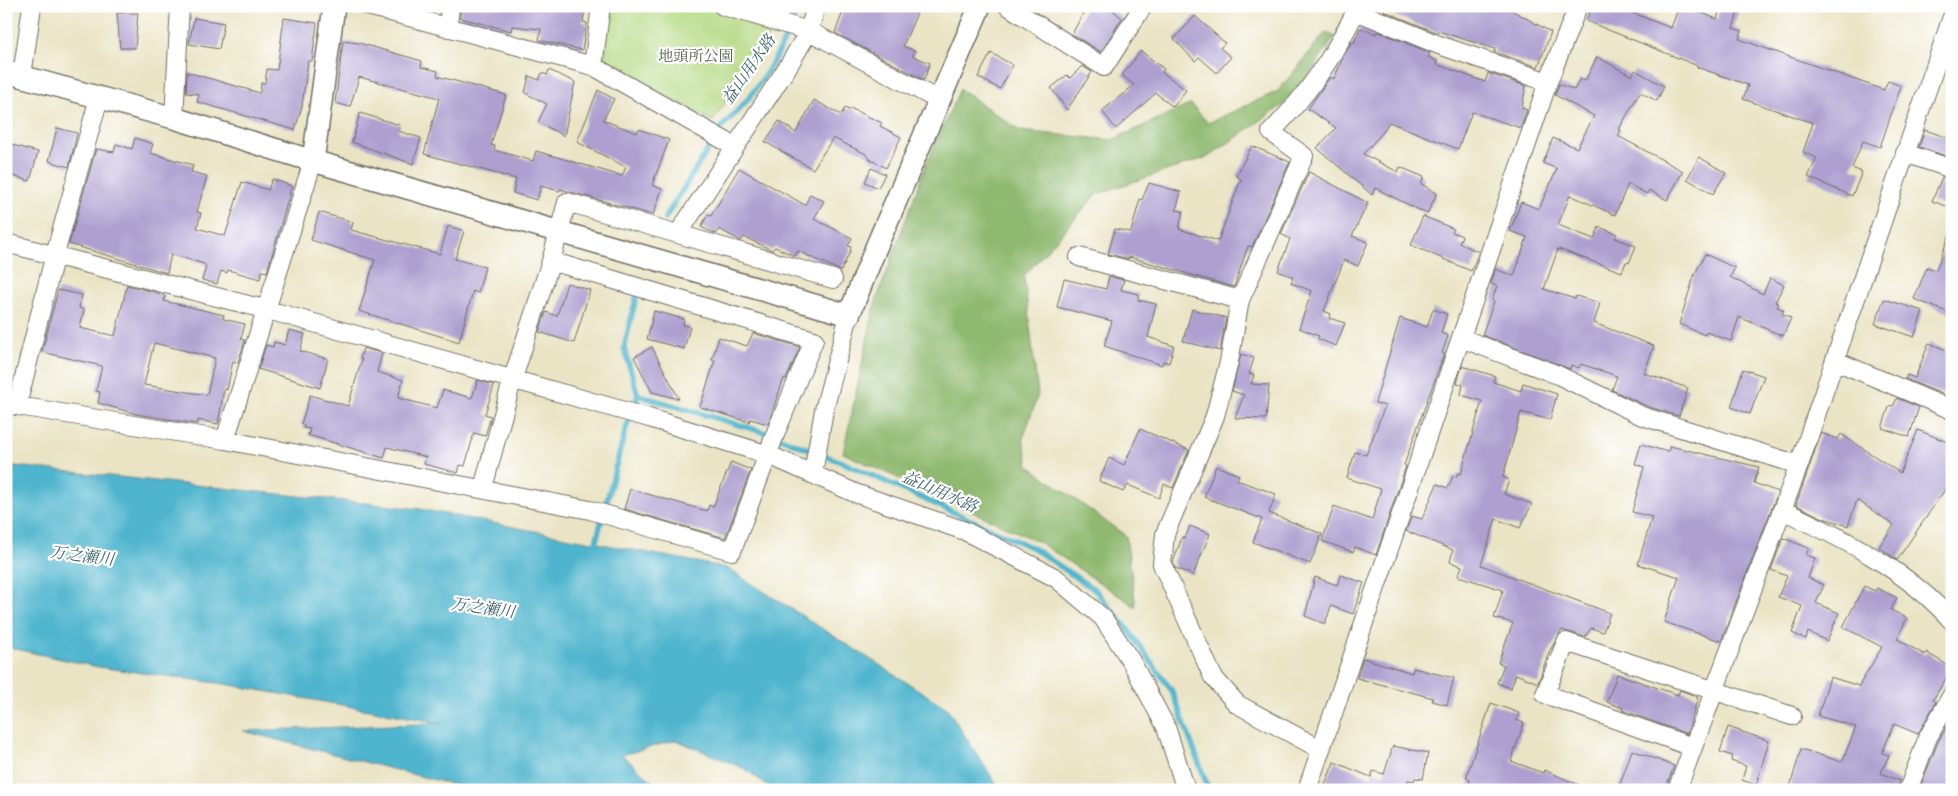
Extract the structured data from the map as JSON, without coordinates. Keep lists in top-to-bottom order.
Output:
{
  "water": ["益山用水路", "万之瀬川"],
  "parks": ["地頭所公園"]
}
